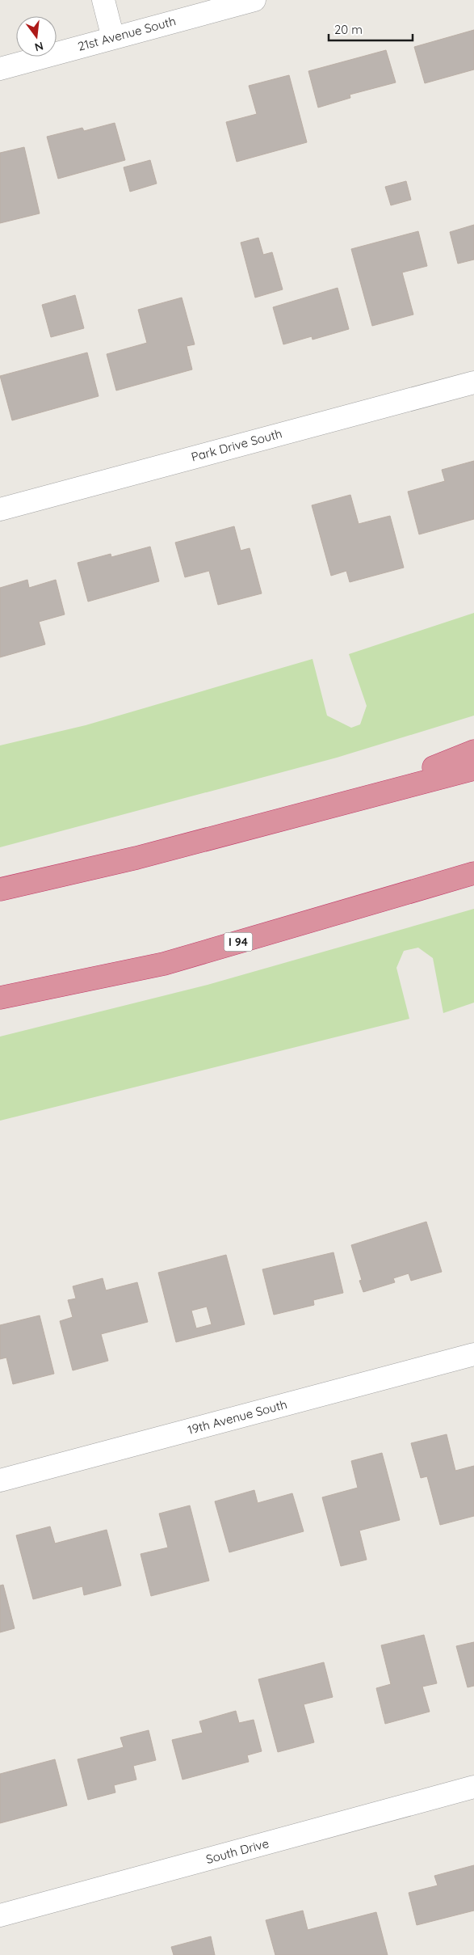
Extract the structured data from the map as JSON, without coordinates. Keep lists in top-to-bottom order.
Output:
{
  "streets": {
    "highway": ["I 94"],
    "street": [
      "21st Avenue South",
      "Park Drive South",
      "19th Avenue South",
      "South Drive"
    ]
  },
  "scale_bar": "20 m",
  "north": "bottom"
}
